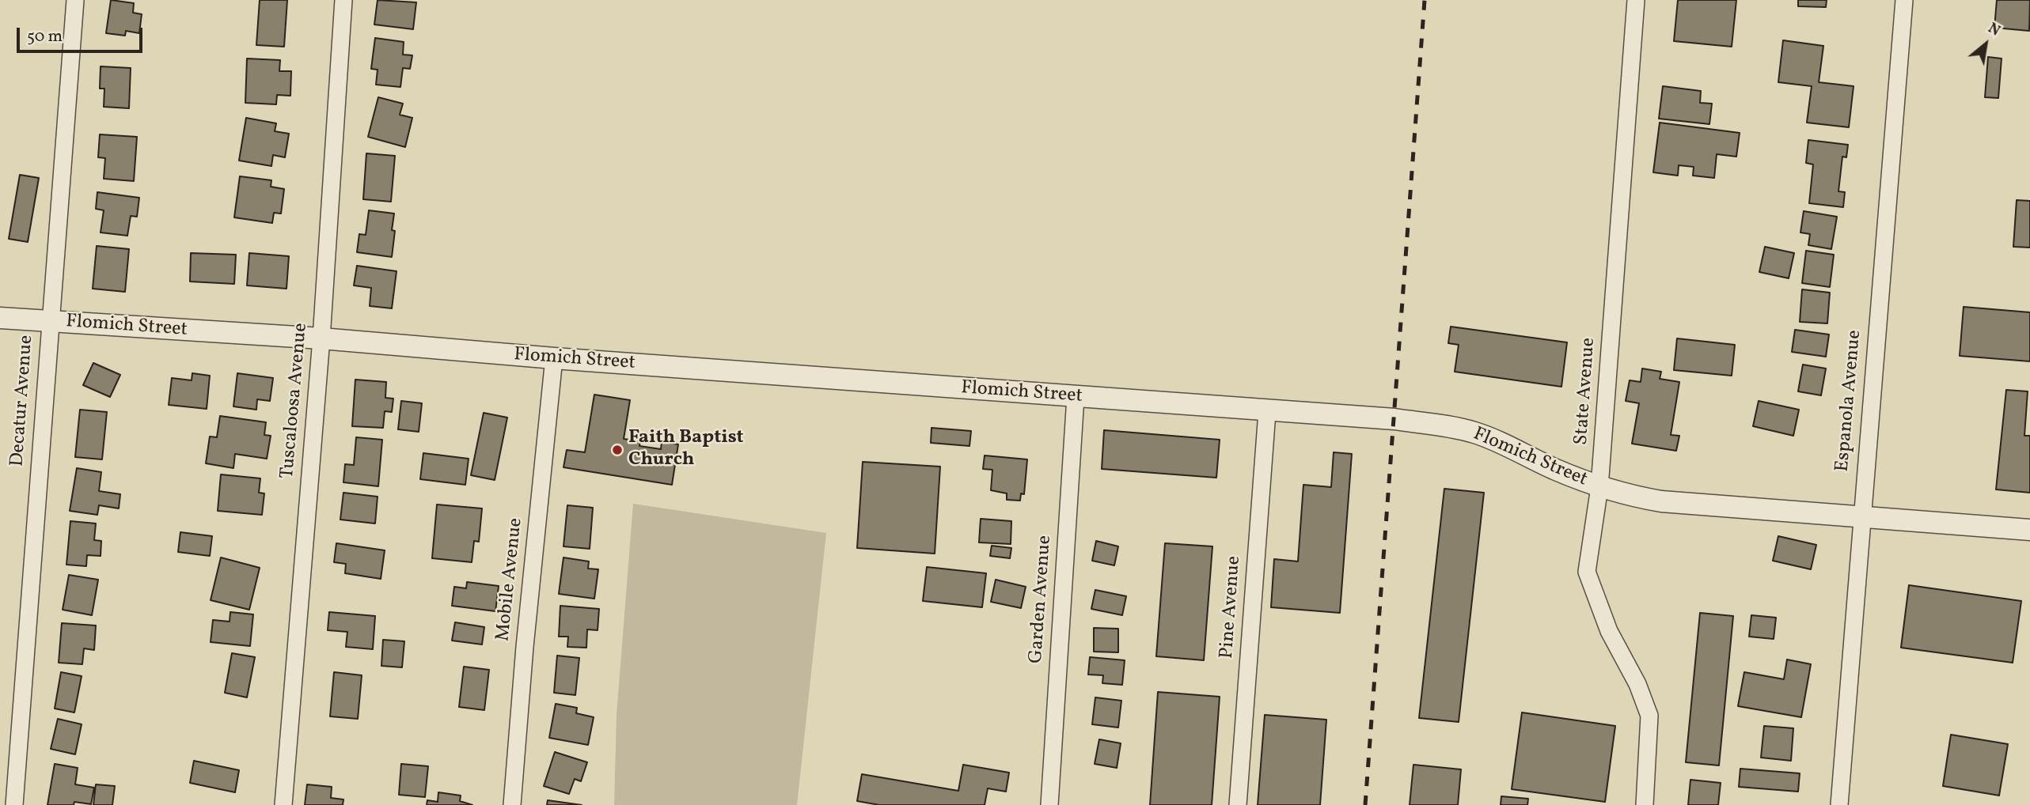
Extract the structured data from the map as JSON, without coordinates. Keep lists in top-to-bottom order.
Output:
{
  "streets": {
    "street": [
      "Flomich Street",
      "State Avenue",
      "Decatur Avenue",
      "Tuscaloosa Avenue",
      "Espanola Avenue",
      "Mobile Avenue",
      "Garden Avenue",
      "Pine Avenue"
    ]
  },
  "crossings": [
    ["Flomich Street", "State Avenue"],
    ["Flomich Street", "Decatur Avenue"],
    ["Flomich Street", "Tuscaloosa Avenue"],
    ["Flomich Street", "Espanola Avenue"],
    ["Flomich Street", "Mobile Avenue"],
    ["Flomich Street", "Garden Avenue"],
    ["Flomich Street", "Pine Avenue"]
  ],
  "places": ["Faith Baptist Church"],
  "scale_bar": "50 m",
  "north": "top right"
}
